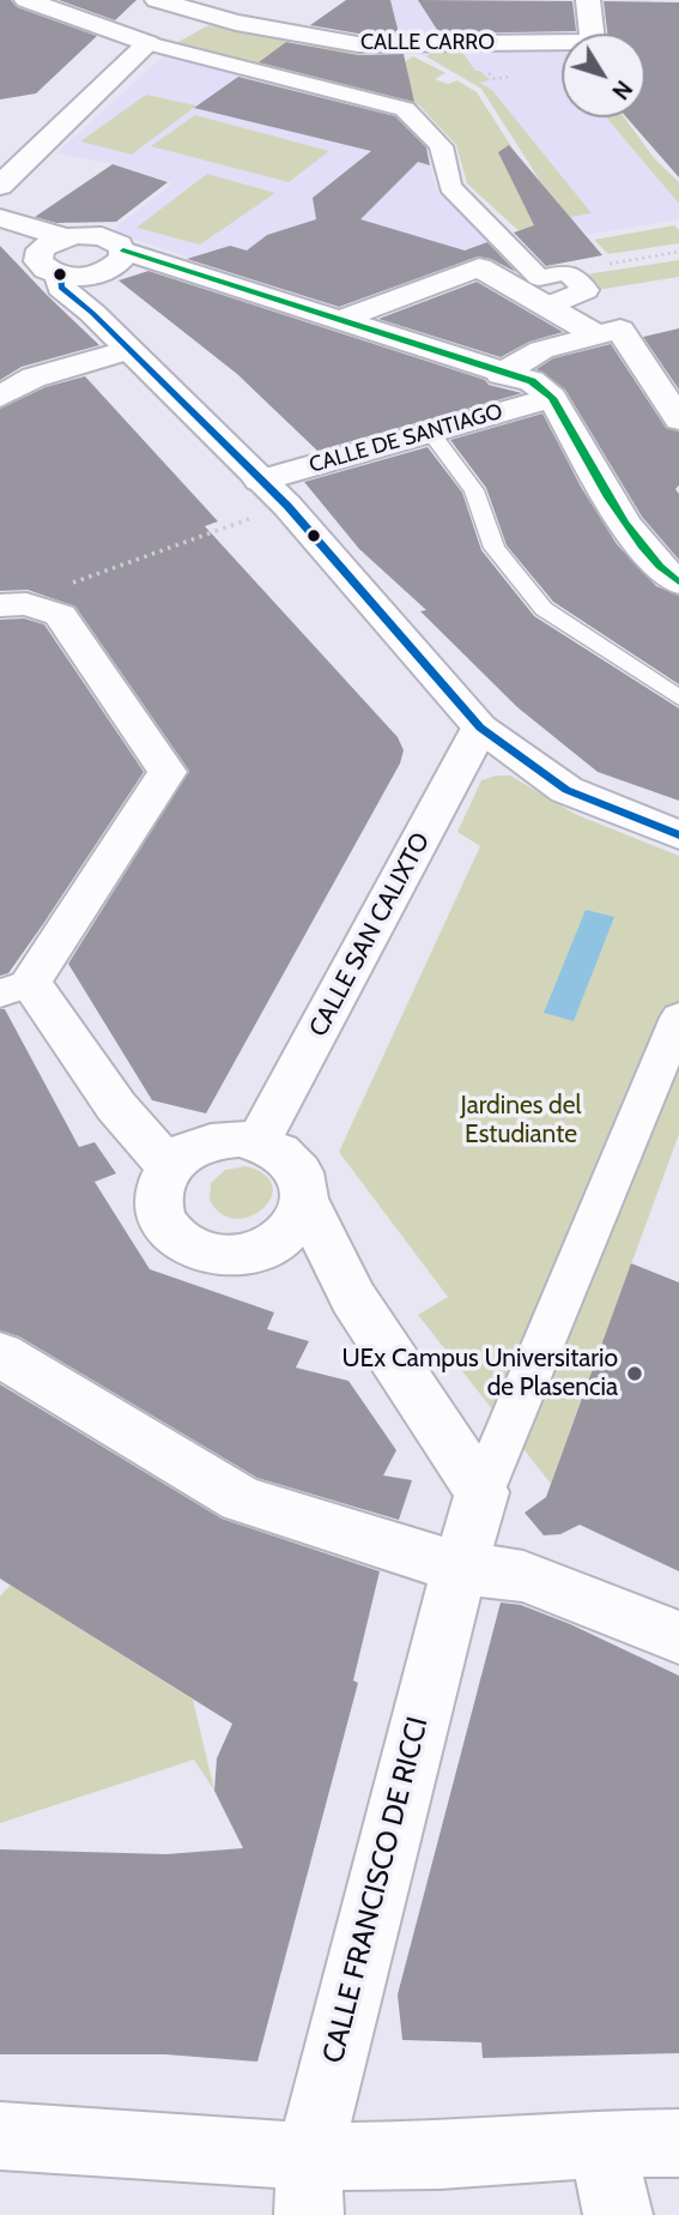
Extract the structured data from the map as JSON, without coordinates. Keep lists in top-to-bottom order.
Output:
{
  "streets": {
    "street": [
      "CALLE CARRO",
      "CALLE DE SANTIAGO",
      "CALLE SAN CALIXTO",
      "CALLE FRANCISCO DE RICCI"
    ]
  },
  "parks": ["Jardines del Estudiante"],
  "places": ["UEx Campus Universitario de Plasencia"],
  "north": "bottom right"
}
